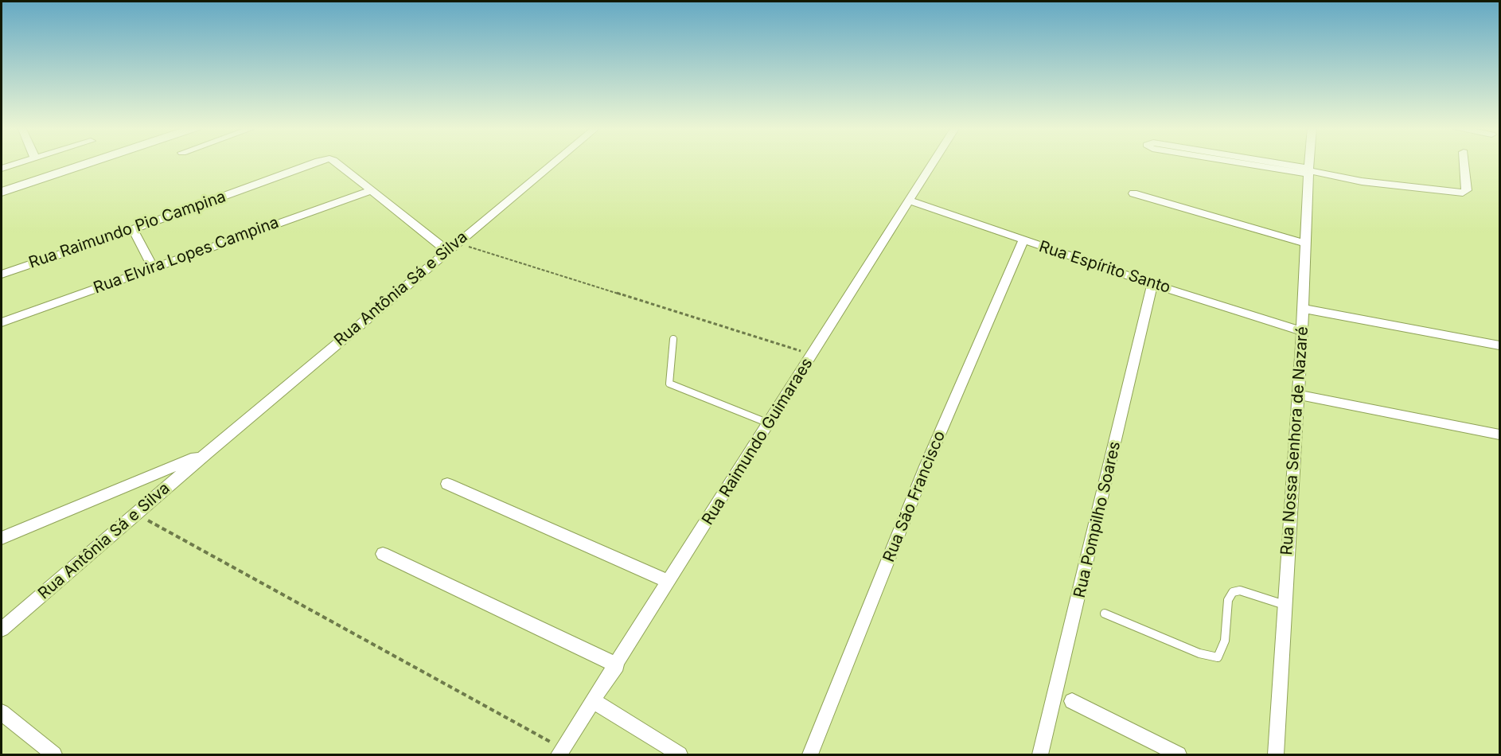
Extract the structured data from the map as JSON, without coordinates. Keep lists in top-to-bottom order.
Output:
{
  "streets": {
    "street": [
      "Rua Raimundo Pio Campina",
      "Rua Elvira Lopes Campina",
      "Rua Espírito Santo",
      "Rua Antônia Sá e Silva",
      "Rua Nossa Senhora de Nazaré",
      "Rua Raimundo Guimaraes",
      "Rua São Francisco",
      "Rua Pompilho Soares"
    ]
  },
  "crossings": [
    ["Rua Raimundo Pio Campina", "Rua Elvira Lopes Campina"],
    ["Rua Espírito Santo", "Rua Nossa Senhora de Nazaré"],
    ["Rua Espírito Santo", "Rua Raimundo Guimaraes"],
    ["Rua Espírito Santo", "Rua São Francisco"],
    ["Rua Espírito Santo", "Rua Pompilho Soares"]
  ]
}
